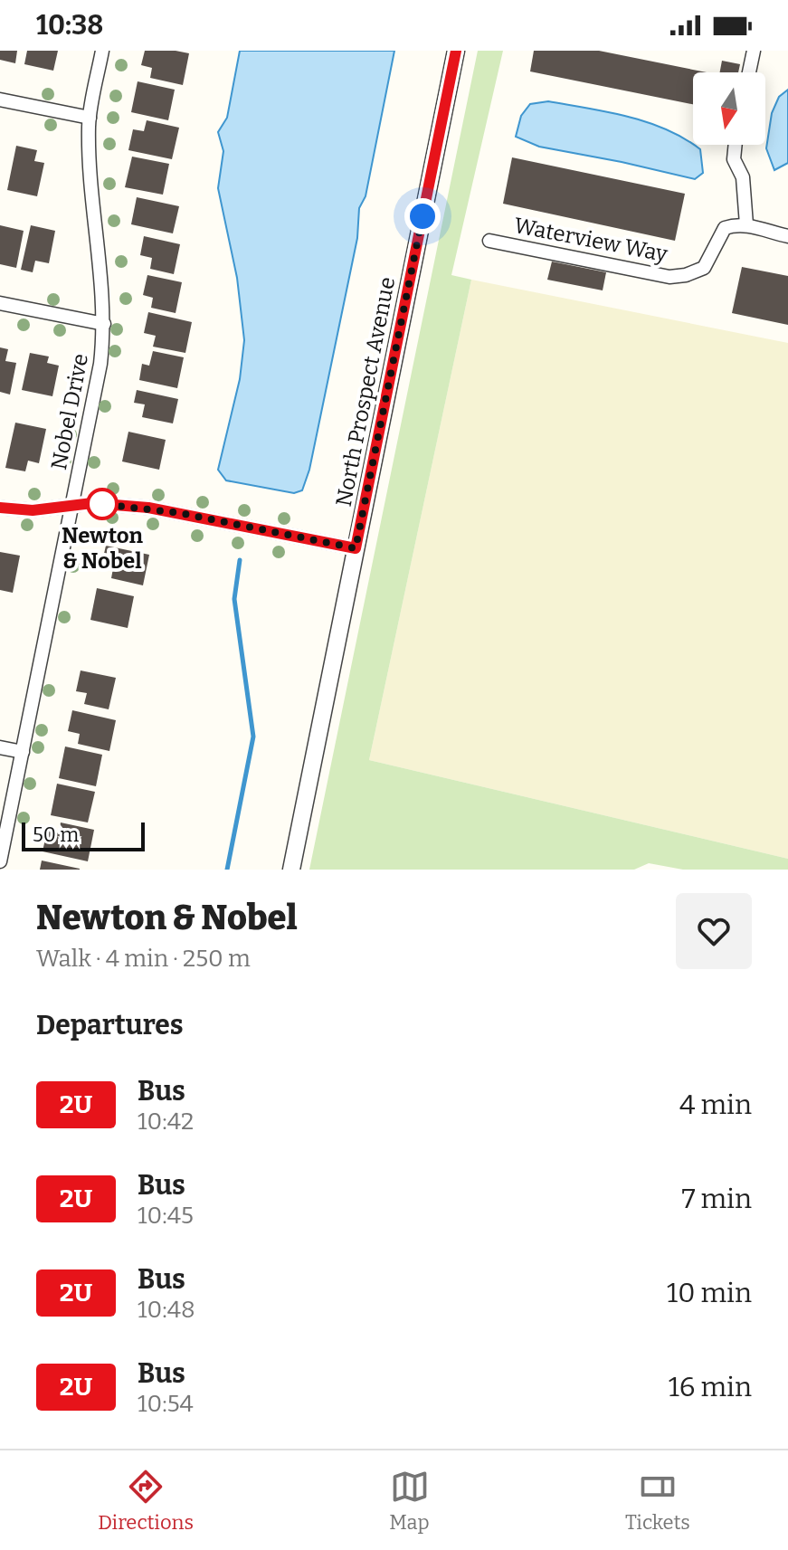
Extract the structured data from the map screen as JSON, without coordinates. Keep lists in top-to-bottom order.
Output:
{
  "streets": {
    "street": ["Waterview Way", "North Prospect Avenue", "Nobel Drive"]
  },
  "places": ["Newton & Nobel"],
  "lines": ["bus line 2U"],
  "scale_bar": "50 m",
  "north": "bottom",
  "page": {
    "status": "10:38",
    "scale": "50 m",
    "heading": [
      ["Newton & Nobel", "Walk · 4 min · 250 m"],
      "Departures"
    ],
    "list": [
      {
        "mark": "2U",
        "name": "Bus",
        "note": "10:42",
        "value": "4 min"
      },
      {
        "mark": "2U",
        "name": "Bus",
        "note": "10:45",
        "value": "7 min"
      },
      {
        "mark": "2U",
        "name": "Bus",
        "note": "10:48",
        "value": "10 min"
      },
      {
        "mark": "2U",
        "name": "Bus",
        "note": "10:54",
        "value": "16 min"
      }
    ],
    "tabs": ["Directions", "Map", "Tickets"]
  }
}
